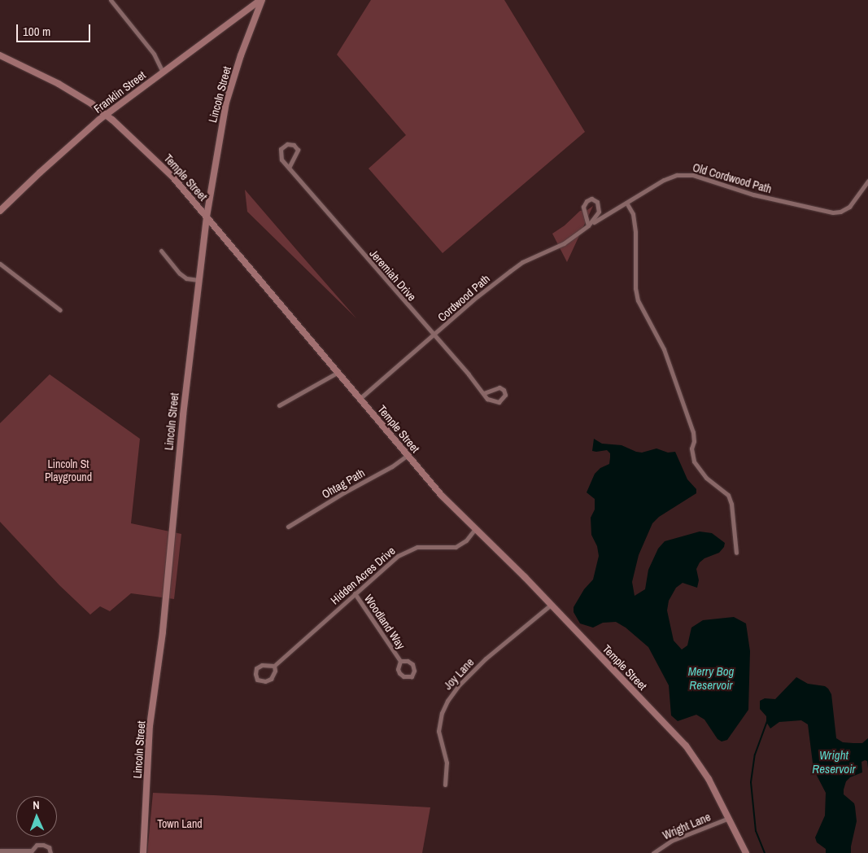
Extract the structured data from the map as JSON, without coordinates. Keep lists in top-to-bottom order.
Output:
{
  "streets": {
    "main road": ["Franklin Street", "Lincoln Street", "Temple Street"],
    "street": [
      "Old Cordwood Path",
      "Jeremiah Drive",
      "Cordwood Path",
      "Ohtag Path",
      "Hidden Acres Drive",
      "Woodland Way",
      "Joy Lane",
      "Wright Lane"
    ]
  },
  "crossings": [
    ["Franklin Street", "Lincoln Street"],
    ["Franklin Street", "Temple Street"],
    ["Lincoln Street", "Temple Street"],
    ["Temple Street", "Cordwood Path"],
    ["Temple Street", "Ohtag Path"],
    ["Temple Street", "Hidden Acres Drive"],
    ["Temple Street", "Joy Lane"],
    ["Temple Street", "Wright Lane"],
    ["Old Cordwood Path", "Cordwood Path"],
    ["Jeremiah Drive", "Cordwood Path"],
    ["Hidden Acres Drive", "Woodland Way"]
  ],
  "water": ["Merry Bog Reservoir", "Wright Reservoir"],
  "parks": ["Lincoln St Playground", "Town Land"],
  "scale_bar": "100 m",
  "north": "top"
}
